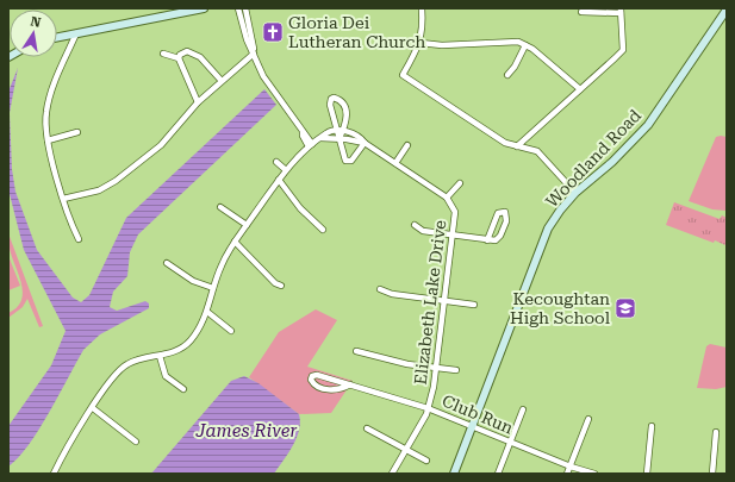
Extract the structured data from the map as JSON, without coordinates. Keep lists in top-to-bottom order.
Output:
{
  "streets": {
    "main road": ["Woodland Road"],
    "street": ["Elizabeth Lake Drive", "Club Run"]
  },
  "crossings": [
    ["Woodland Road", "Club Run"],
    ["Elizabeth Lake Drive", "Club Run"]
  ],
  "water": ["James River"],
  "places": {
    "church": ["Gloria Dei Lutheran Church"],
    "school or university": ["Kecoughtan High School"]
  },
  "north": "top"
}
